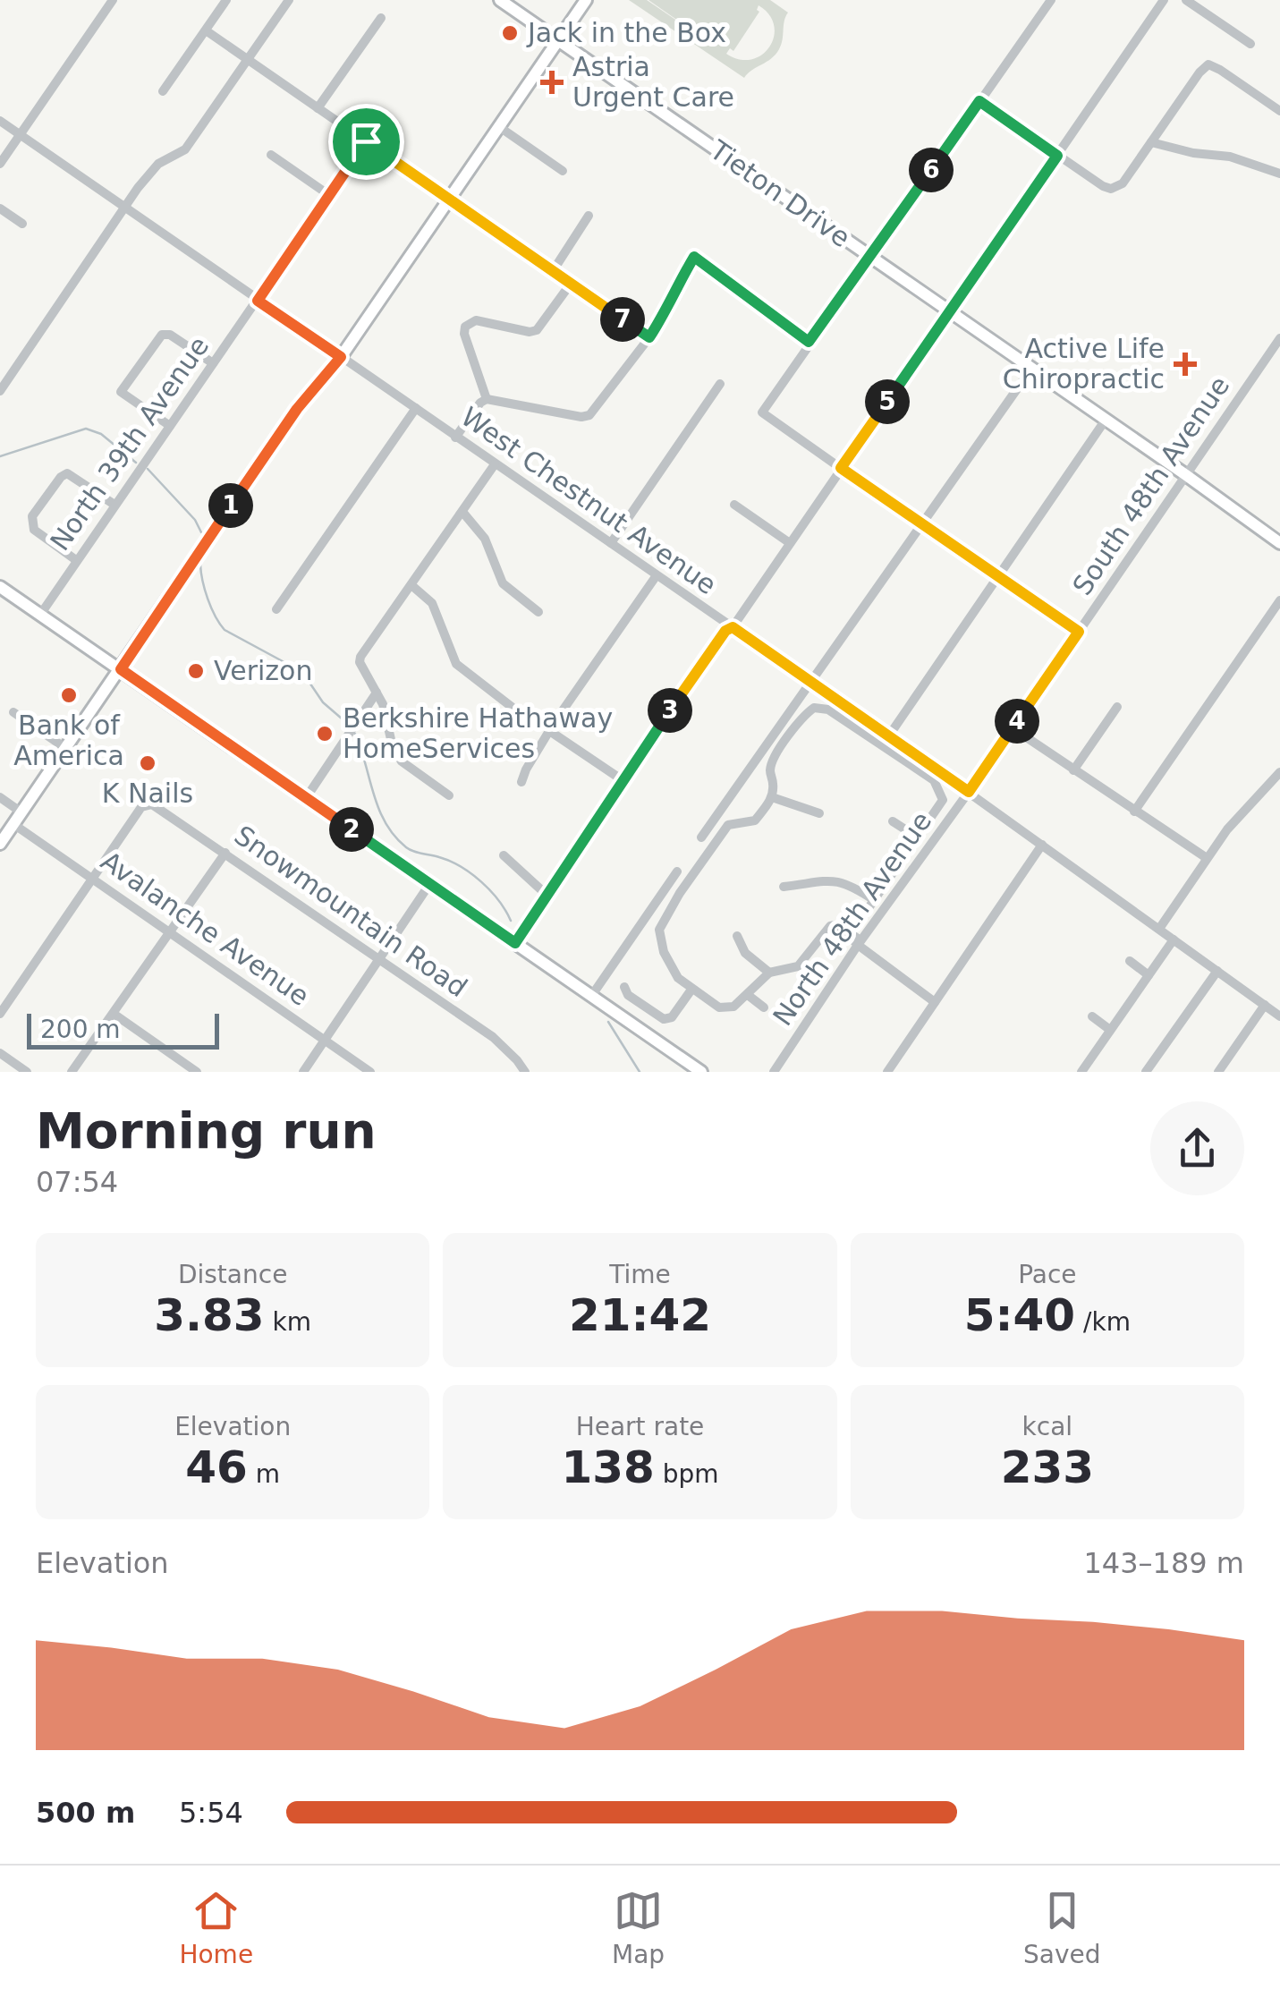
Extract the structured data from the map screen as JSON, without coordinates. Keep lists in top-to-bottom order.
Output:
{
  "streets": {
    "main road": ["Tieton Drive"],
    "street": [
      "North 39th Avenue",
      "South 48th Avenue",
      "West Chestnut Avenue",
      "Snowmountain Road",
      "North 48th Avenue",
      "Avalanche Avenue"
    ]
  },
  "crossings": [
    ["Tieton Drive", "South 48th Avenue"],
    ["North 39th Avenue", "West Chestnut Avenue"],
    ["South 48th Avenue", "West Chestnut Avenue"],
    ["South 48th Avenue", "North 48th Avenue"],
    ["West Chestnut Avenue", "North 48th Avenue"],
    ["Snowmountain Road", "Avalanche Avenue"]
  ],
  "places": {
    "other": [
      "Jack in the Box",
      "Verizon",
      "Bank of America",
      "Berkshire Hathaway HomeServices",
      "K Nails"
    ],
    "health": ["Astria Urgent Care", "Active Life Chiropractic"]
  },
  "scale_bar": "200 m",
  "page": {
    "pins": [
      "6",
      "7",
      "5",
      "1",
      "3",
      "4",
      "2"
    ],
    "scale": "200 m",
    "heading": ["Morning run", "07:54"],
    "stats": [
      ["Distance", "3.83 km"],
      ["Time", "21:42"],
      ["Pace", "5:40 /km"],
      ["Elevation", "46 m"],
      ["Heart rate", "138 bpm"],
      ["kcal", "233"]
    ],
    "chart": ["Elevation", "143–189 m"],
    "list": [
      {
        "name": "500 m",
        "note": "5:54"
      }
    ],
    "tabs": ["Home", "Map", "Saved"]
  }
}
